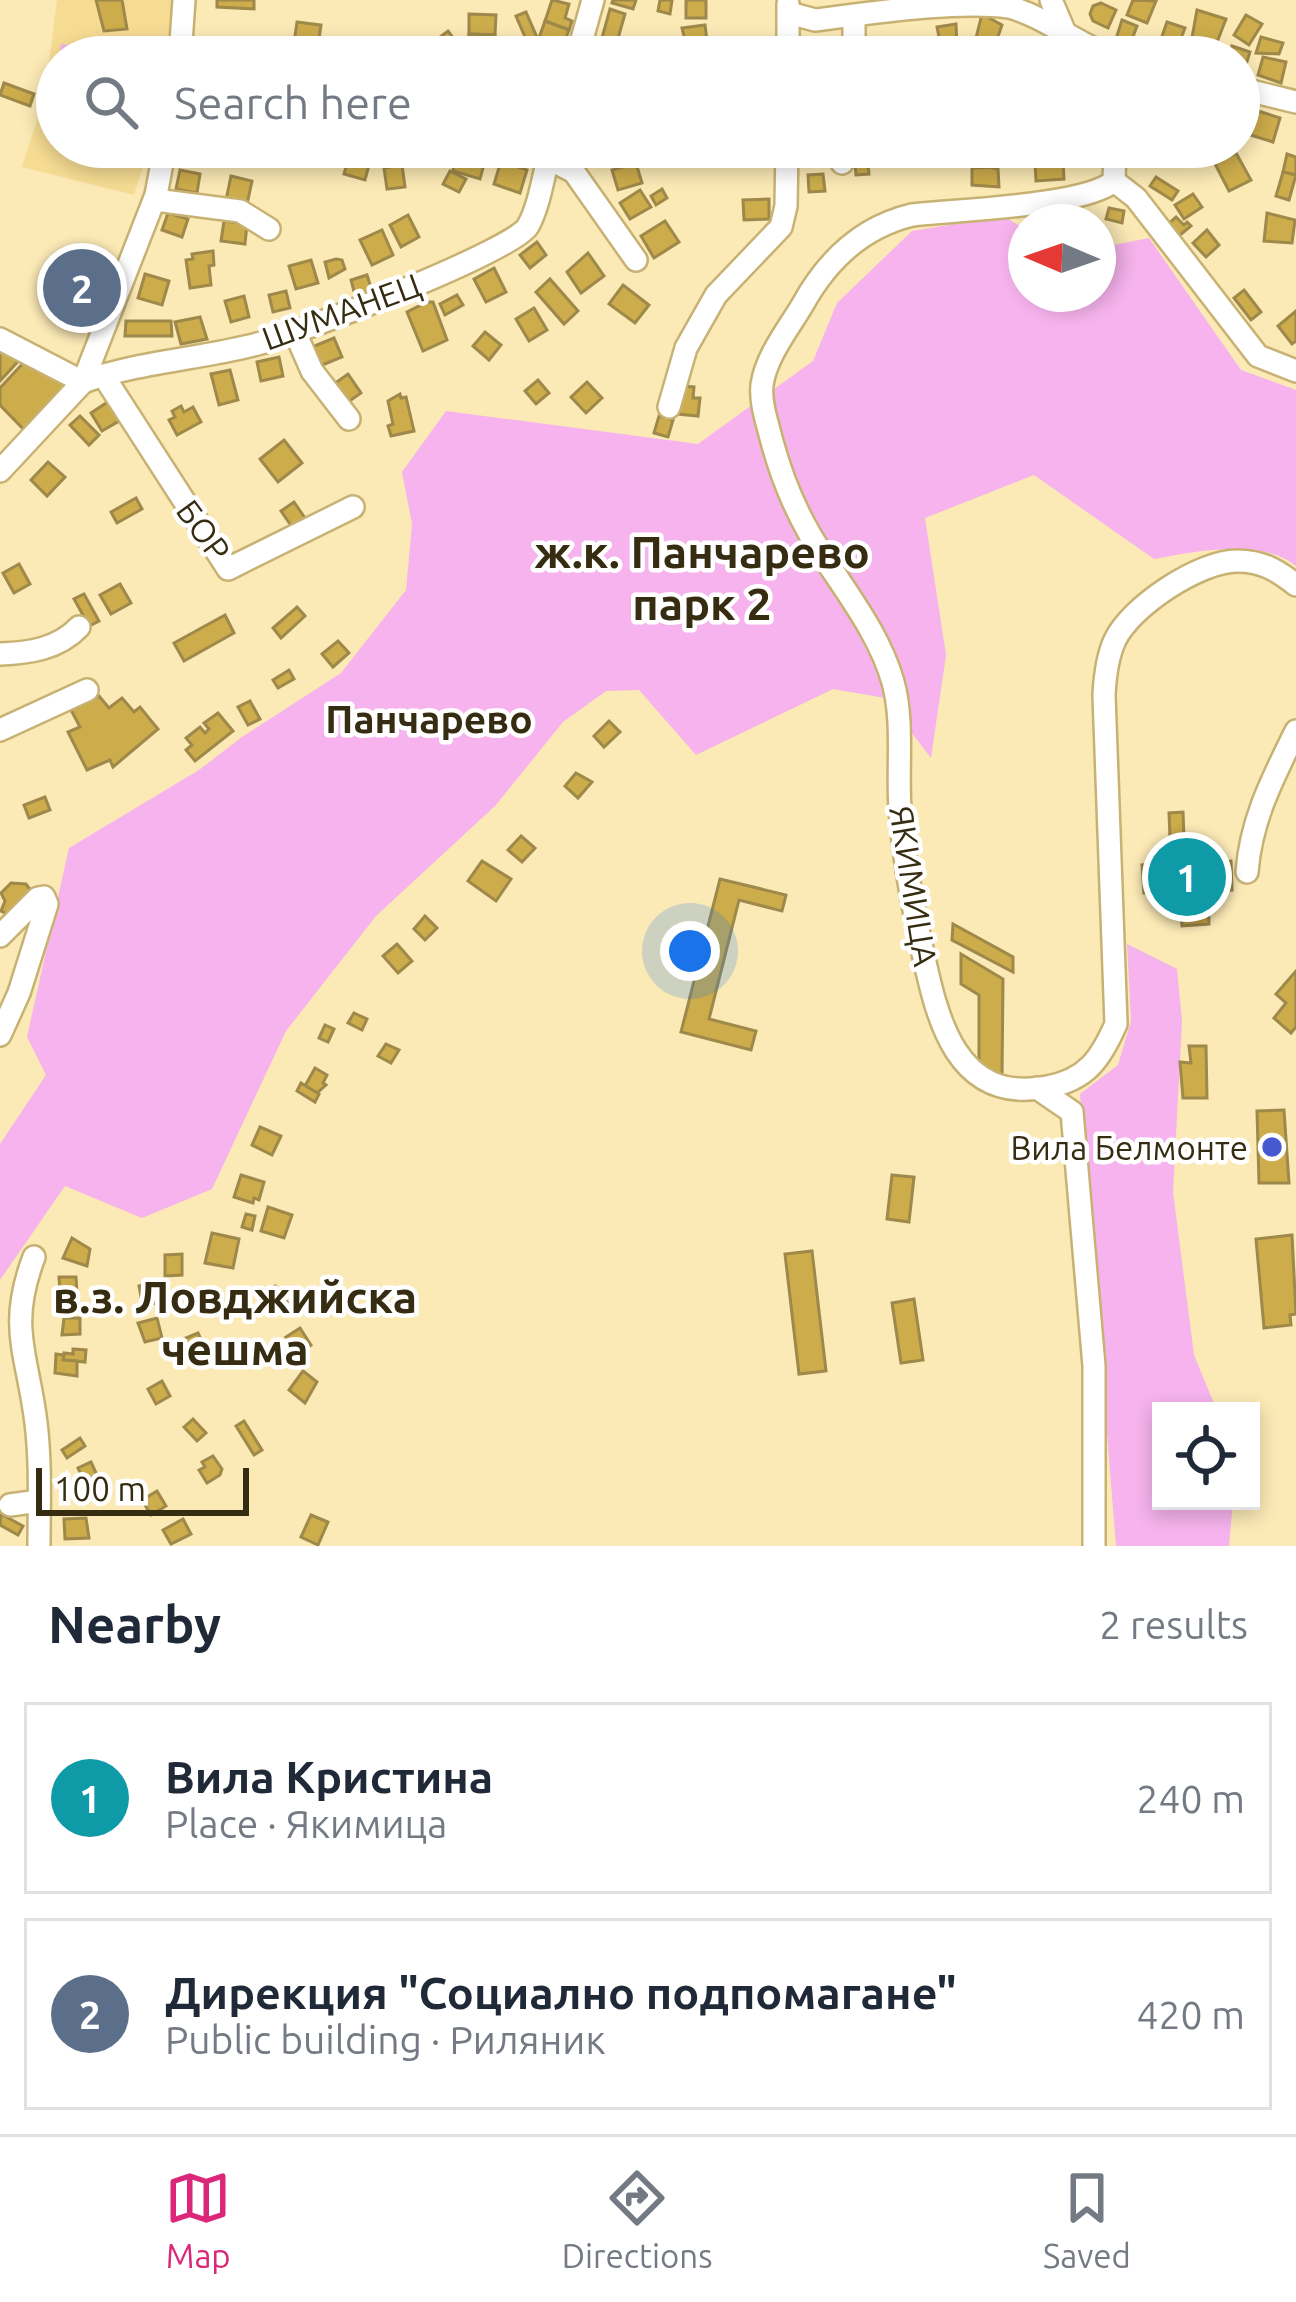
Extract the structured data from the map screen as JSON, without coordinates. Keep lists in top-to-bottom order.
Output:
{
  "streets": {
    "street": ["ШУМАНЕЦ", "БОР", "ЯКИМИЦА"]
  },
  "crossings": [
    ["ШУМАНЕЦ", "БОР"]
  ],
  "districts": ["ж.к. Панчарево парк 2", "Панчарево", "в.з. Ловджийска чешма"],
  "places": ["Вила Белмонте"],
  "scale_bar": "100 m",
  "north": "left",
  "page": {
    "search": "Search here",
    "pins": ["2", "1"],
    "scale": "100 m",
    "heading": ["Nearby", "2 results"],
    "list": [
      {
        "mark": "1",
        "name": "Вила Кристина",
        "note": "Place · Якимица",
        "value": "240 m"
      },
      {
        "mark": "2",
        "name": "Дирекция \"Социално подпомагане\"",
        "note": "Public building · Риляник",
        "value": "420 m"
      }
    ],
    "nav": ["Map", "Directions", "Saved"]
  }
}
